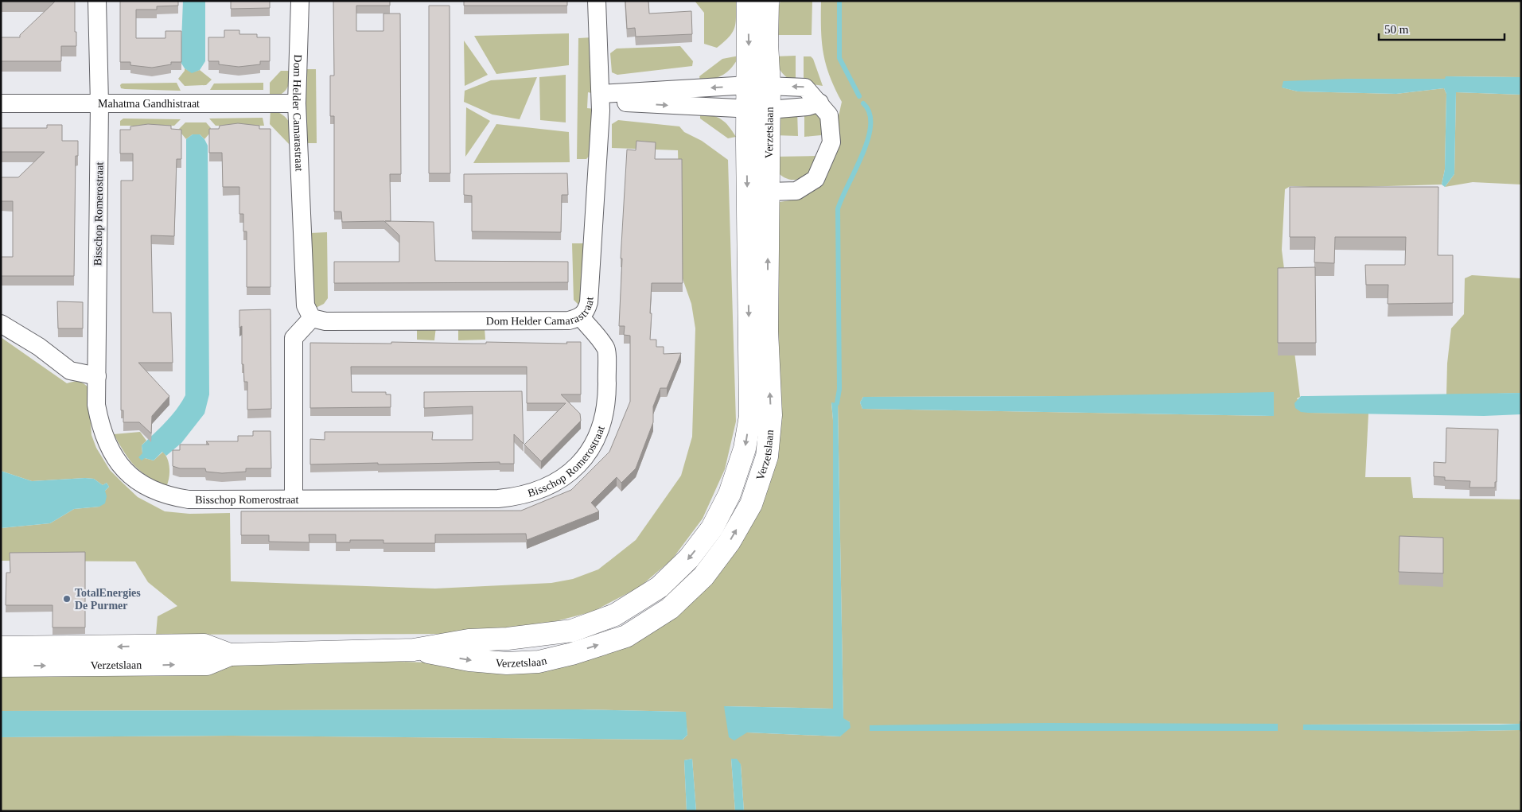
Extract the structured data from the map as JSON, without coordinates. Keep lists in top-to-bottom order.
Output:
{
  "streets": {
    "main road": ["Verzetslaan"],
    "street": ["Mahatma Gandhistraat", "Dom Helder Camarastraat", "Bisschop Romerostraat"]
  },
  "crossings": [
    ["Mahatma Gandhistraat", "Dom Helder Camarastraat"],
    ["Mahatma Gandhistraat", "Bisschop Romerostraat"],
    ["Dom Helder Camarastraat", "Bisschop Romerostraat"]
  ],
  "places": ["TotalEnergies De Purmer"],
  "scale_bar": "50 m"
}
